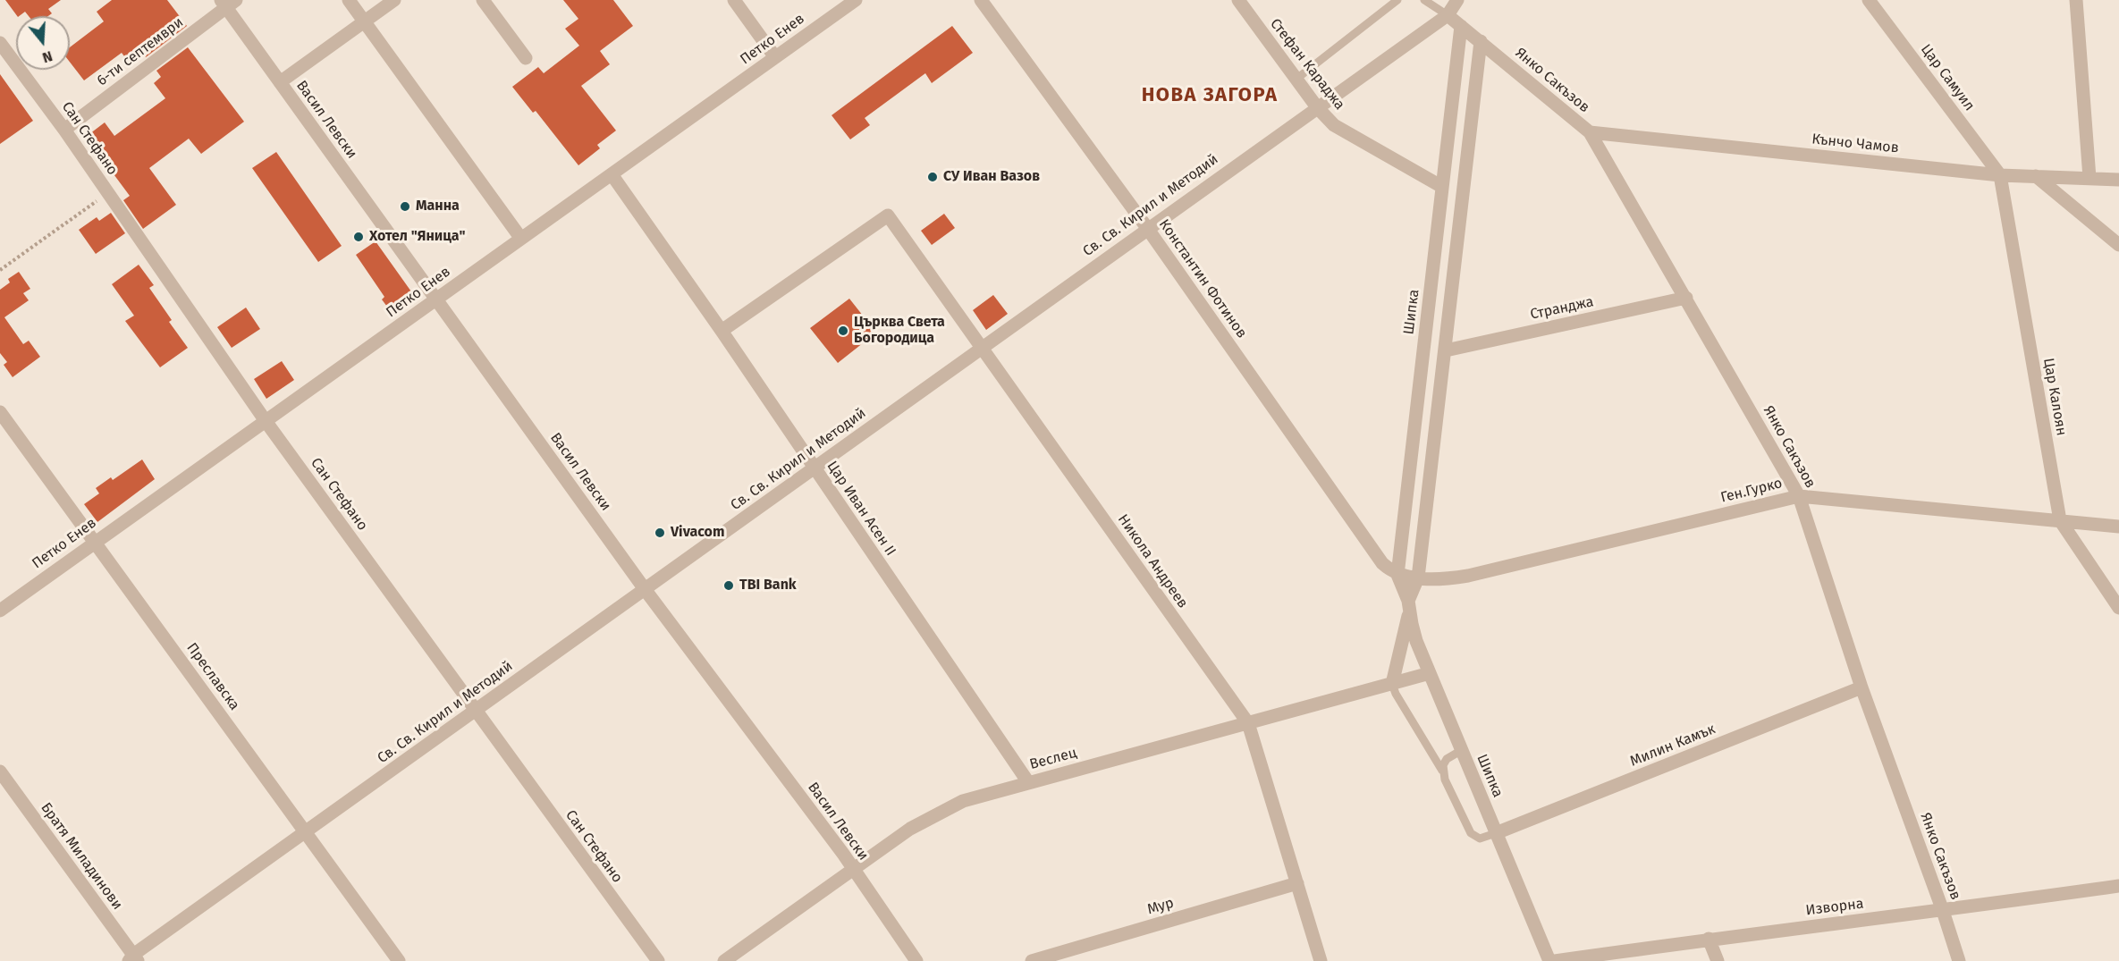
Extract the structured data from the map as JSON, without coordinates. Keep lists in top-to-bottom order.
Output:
{
  "streets": {
    "street": [
      "Петко Енев",
      "6-ти септември",
      "Стефан Караджа",
      "Цар Самуил",
      "Янко Сакъзов",
      "Васил Левски",
      "Сан Стефано",
      "Кънчо Чамов",
      "Св. Св. Кирил и Методий",
      "Константин Фотинов",
      "Странджа",
      "Шипка",
      "Цар Калоян",
      "Ген.Гурко",
      "Цар Иван Асен II",
      "Никола Андреев",
      "Преславска",
      "Милин Камък",
      "Веслец",
      "Братя Миладинови",
      "Мур",
      "Изворна"
    ]
  },
  "crossings": [
    ["Петко Енев", "Васил Левски"],
    ["Петко Енев", "Сан Стефано"],
    ["Петко Енев", "Цар Иван Асен II"],
    ["Петко Енев", "Преславска"],
    ["6-ти септември", "Васил Левски"],
    ["6-ти септември", "Сан Стефано"],
    ["Стефан Караджа", "Св. Св. Кирил и Методий"],
    ["Стефан Караджа", "Шипка"],
    ["Цар Самуил", "Кънчо Чамов"],
    ["Цар Самуил", "Цар Калоян"],
    ["Янко Сакъзов", "Кънчо Чамов"],
    ["Янко Сакъзов", "Св. Св. Кирил и Методий"],
    ["Янко Сакъзов", "Странджа"],
    ["Янко Сакъзов", "Шипка"],
    ["Янко Сакъзов", "Ген.Гурко"],
    ["Янко Сакъзов", "Милин Камък"],
    ["Янко Сакъзов", "Изворна"],
    ["Васил Левски", "Св. Св. Кирил и Методий"],
    ["Васил Левски", "Веслец"],
    ["Сан Стефано", "Св. Св. Кирил и Методий"],
    ["Кънчо Чамов", "Цар Калоян"],
    ["Св. Св. Кирил и Методий", "Константин Фотинов"],
    ["Св. Св. Кирил и Методий", "Цар Иван Асен II"],
    ["Св. Св. Кирил и Методий", "Никола Андреев"],
    ["Св. Св. Кирил и Методий", "Преславска"],
    ["Св. Св. Кирил и Методий", "Братя Миладинови"],
    ["Константин Фотинов", "Шипка"],
    ["Константин Фотинов", "Ген.Гурко"],
    ["Шипка", "Ген.Гурко"],
    ["Шипка", "Милин Камък"],
    ["Шипка", "Веслец"],
    ["Цар Калоян", "Ген.Гурко"],
    ["Цар Иван Асен II", "Никола Андреев"],
    ["Цар Иван Асен II", "Веслец"],
    ["Никола Андреев", "Веслец"],
    ["Никола Андреев", "Мур"]
  ],
  "districts": ["НОВА ЗАГОРА"],
  "places": [
    "СУ Иван Вазов",
    "Манна",
    "Хотел \"Яница\"",
    "Църква Света Богородица",
    "Vivacom",
    "TBI Bank"
  ],
  "north": "bottom"
}
